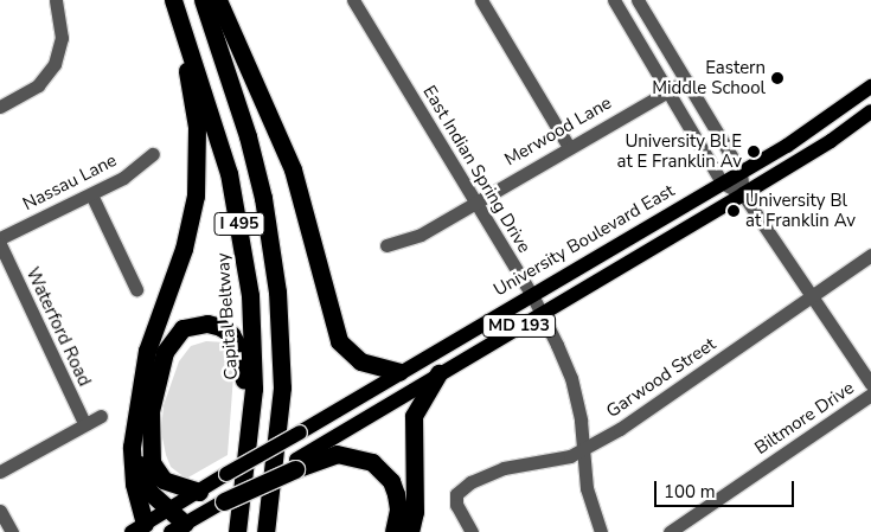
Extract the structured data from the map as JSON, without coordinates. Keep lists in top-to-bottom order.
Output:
{
  "streets": {
    "highway": ["I 495", "Capital Beltway"],
    "main road": ["University Boulevard East", "MD 193"],
    "street": [
      "Merwood Lane",
      "East Indian Spring Drive",
      "Nassau Lane",
      "Waterford Road",
      "Garwood Street",
      "Biltmore Drive"
    ]
  },
  "crossings": [
    ["Merwood Lane", "East Indian Spring Drive"],
    ["East Indian Spring Drive", "University Boulevard East"],
    ["East Indian Spring Drive", "MD 193"],
    ["East Indian Spring Drive", "Garwood Street"]
  ],
  "places": ["Eastern Middle School", "University Bl E at E Franklin Av", "University Bl at Franklin Av"],
  "scale_bar": "100 m"
}
